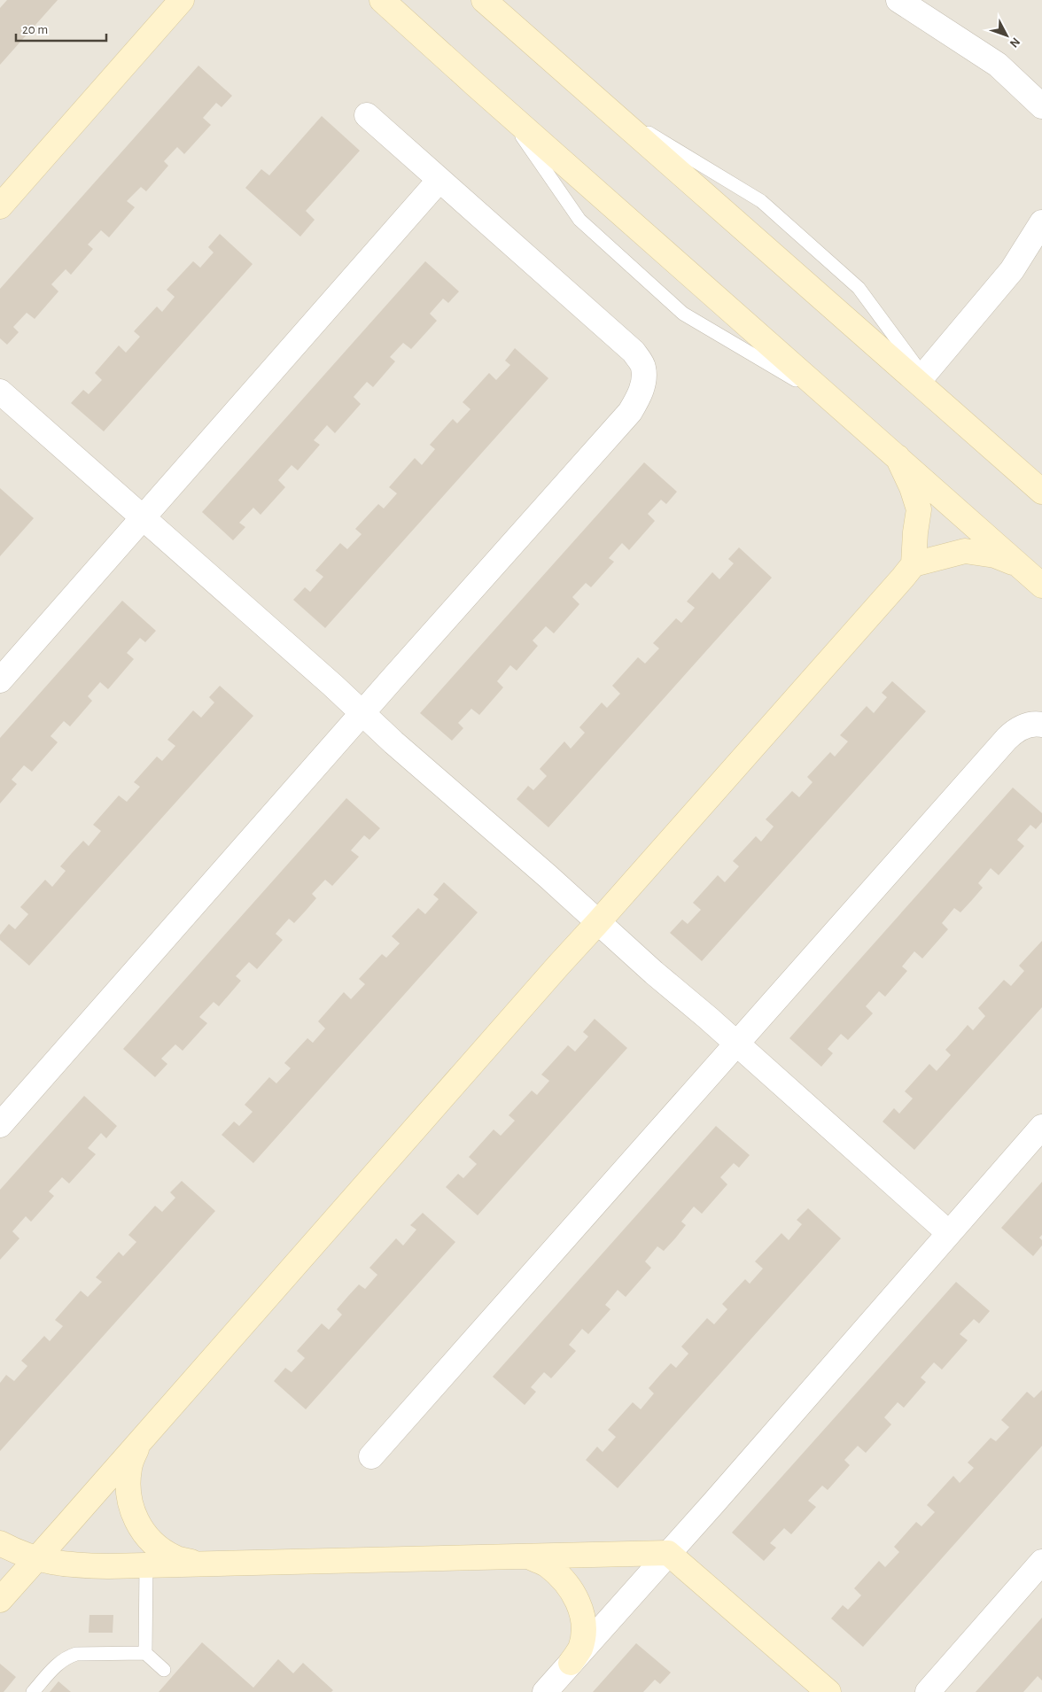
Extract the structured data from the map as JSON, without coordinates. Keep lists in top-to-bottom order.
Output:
{
  "scale_bar": "20 m",
  "north": "bottom right"
}
